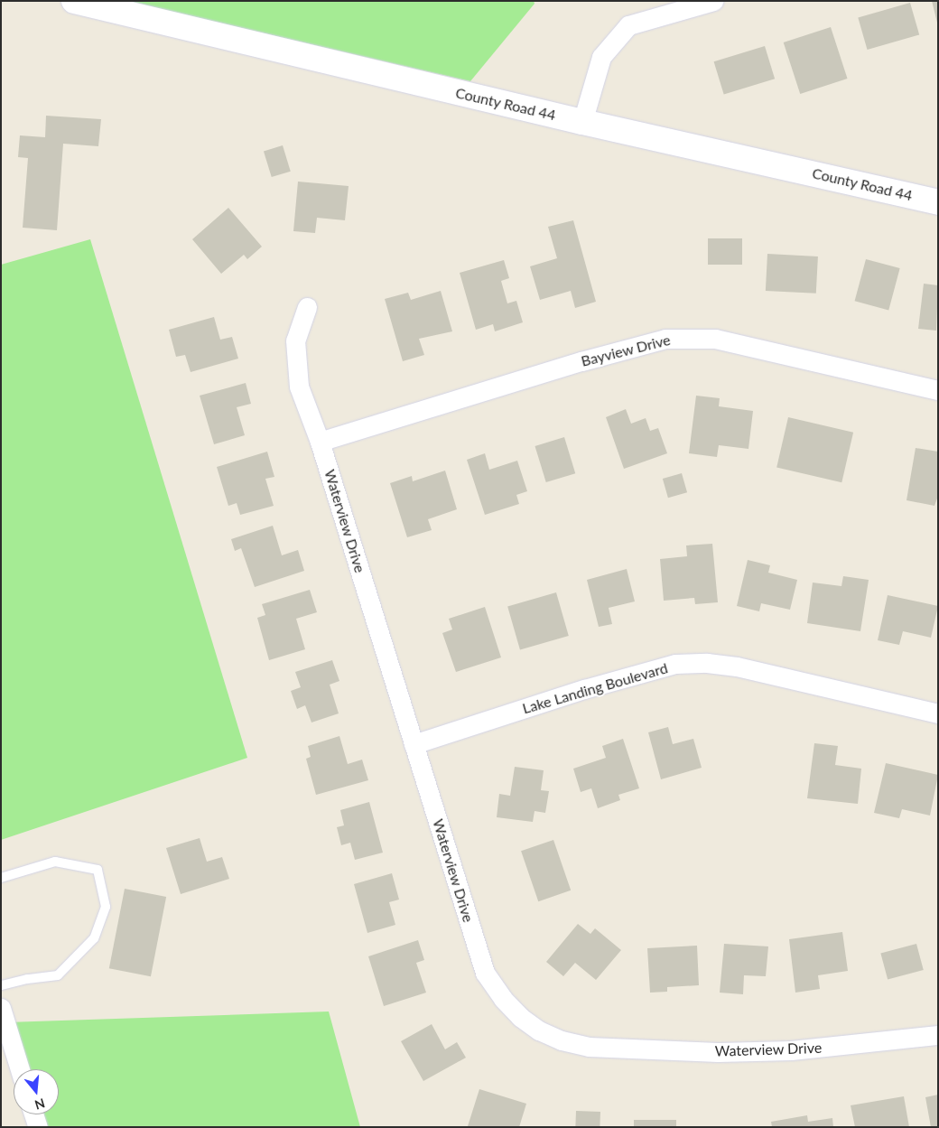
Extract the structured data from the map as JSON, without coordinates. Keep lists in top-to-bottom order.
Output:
{
  "streets": {
    "main road": ["County Road 44"],
    "street": ["Bayview Drive", "Waterview Drive", "Lake Landing Boulevard"]
  },
  "crossings": [
    ["Bayview Drive", "Waterview Drive"],
    ["Waterview Drive", "Lake Landing Boulevard"]
  ],
  "north": "bottom"
}
